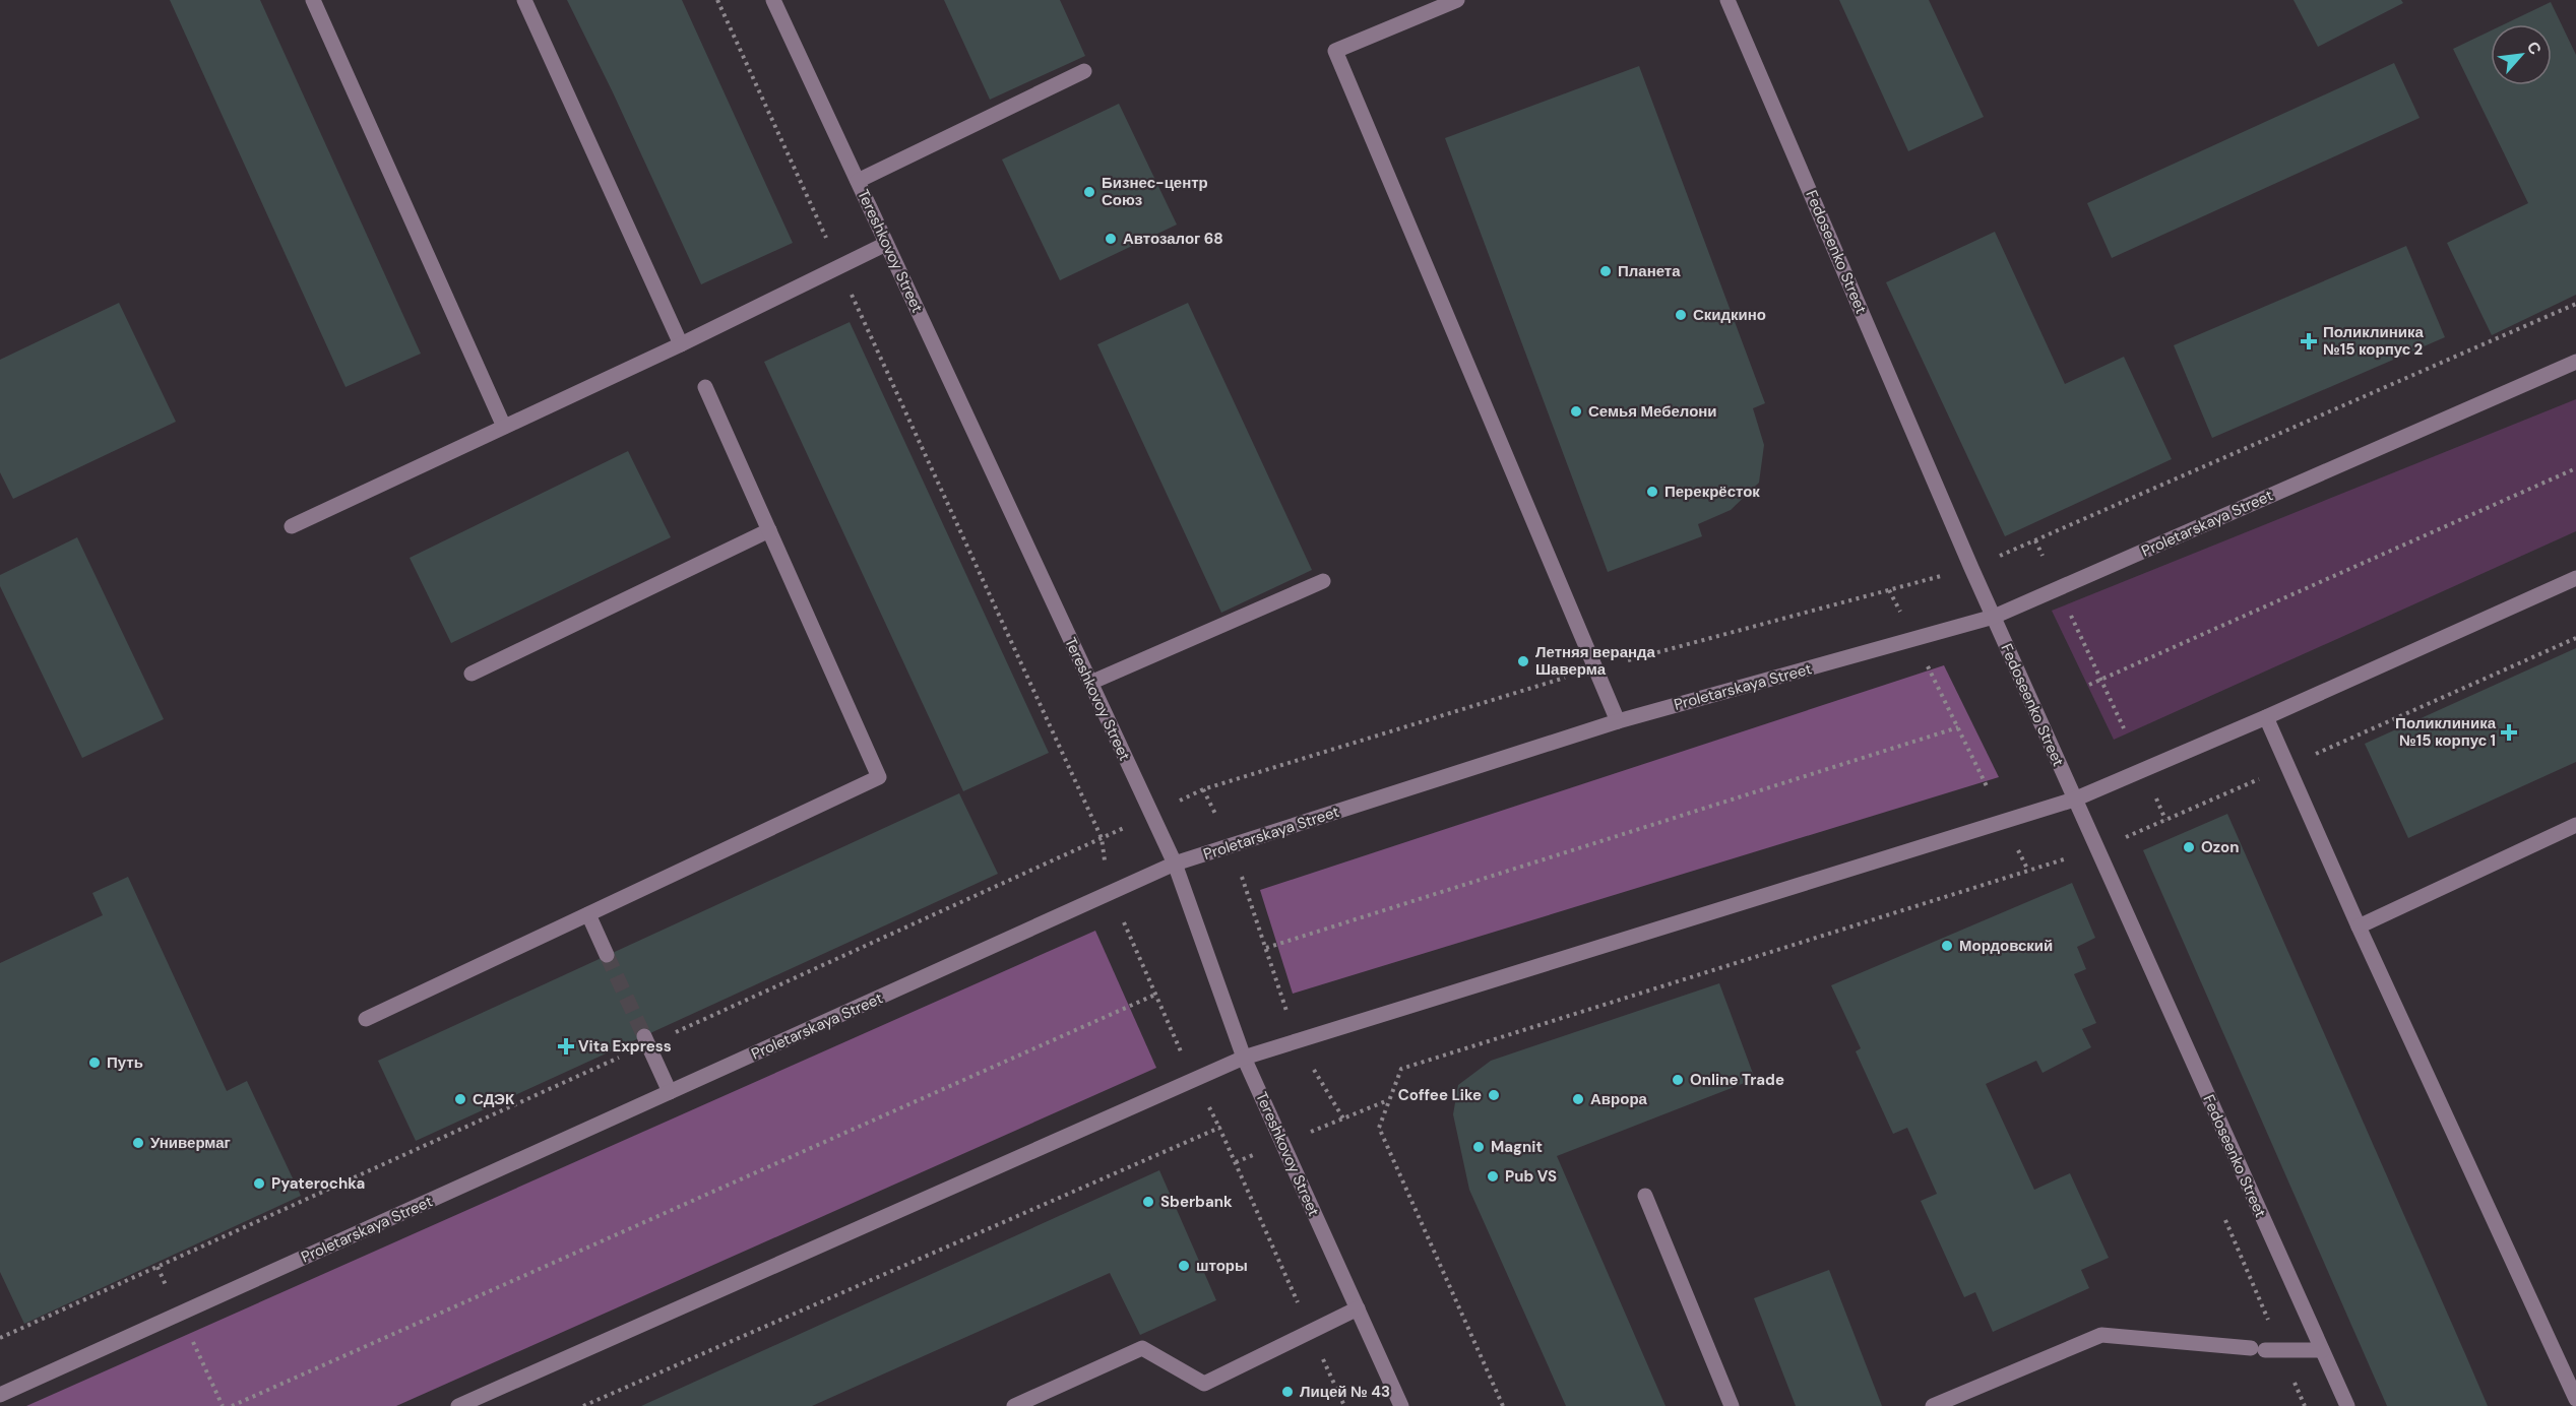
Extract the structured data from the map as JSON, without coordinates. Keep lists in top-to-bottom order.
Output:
{
  "streets": {
    "street": ["Tereshkovoy Street", "Fedoseenko Street", "Proletarskaya Street"]
  },
  "crossings": [
    ["Tereshkovoy Street", "Proletarskaya Street"],
    ["Fedoseenko Street", "Proletarskaya Street"]
  ],
  "places": {
    "other": [
      "Бизнес-центр Союз",
      "Автозалог 68",
      "Планета",
      "Скидкино",
      "Семья Мебелони",
      "Перекрёсток",
      "Летняя веранда Шаверма",
      "Ozon",
      "Мордовский",
      "Путь",
      "Online Trade",
      "Coffee Like",
      "СДЭК",
      "Аврора",
      "Универмаг",
      "Magnit",
      "Pub VS",
      "Pyaterochka",
      "Sberbank",
      "шторы",
      "Лицей № 43"
    ],
    "health": ["Поликлиника №15 корпус 2", "Поликлиника №15 корпус 1", "Vita Express"]
  },
  "north": "top right"
}
